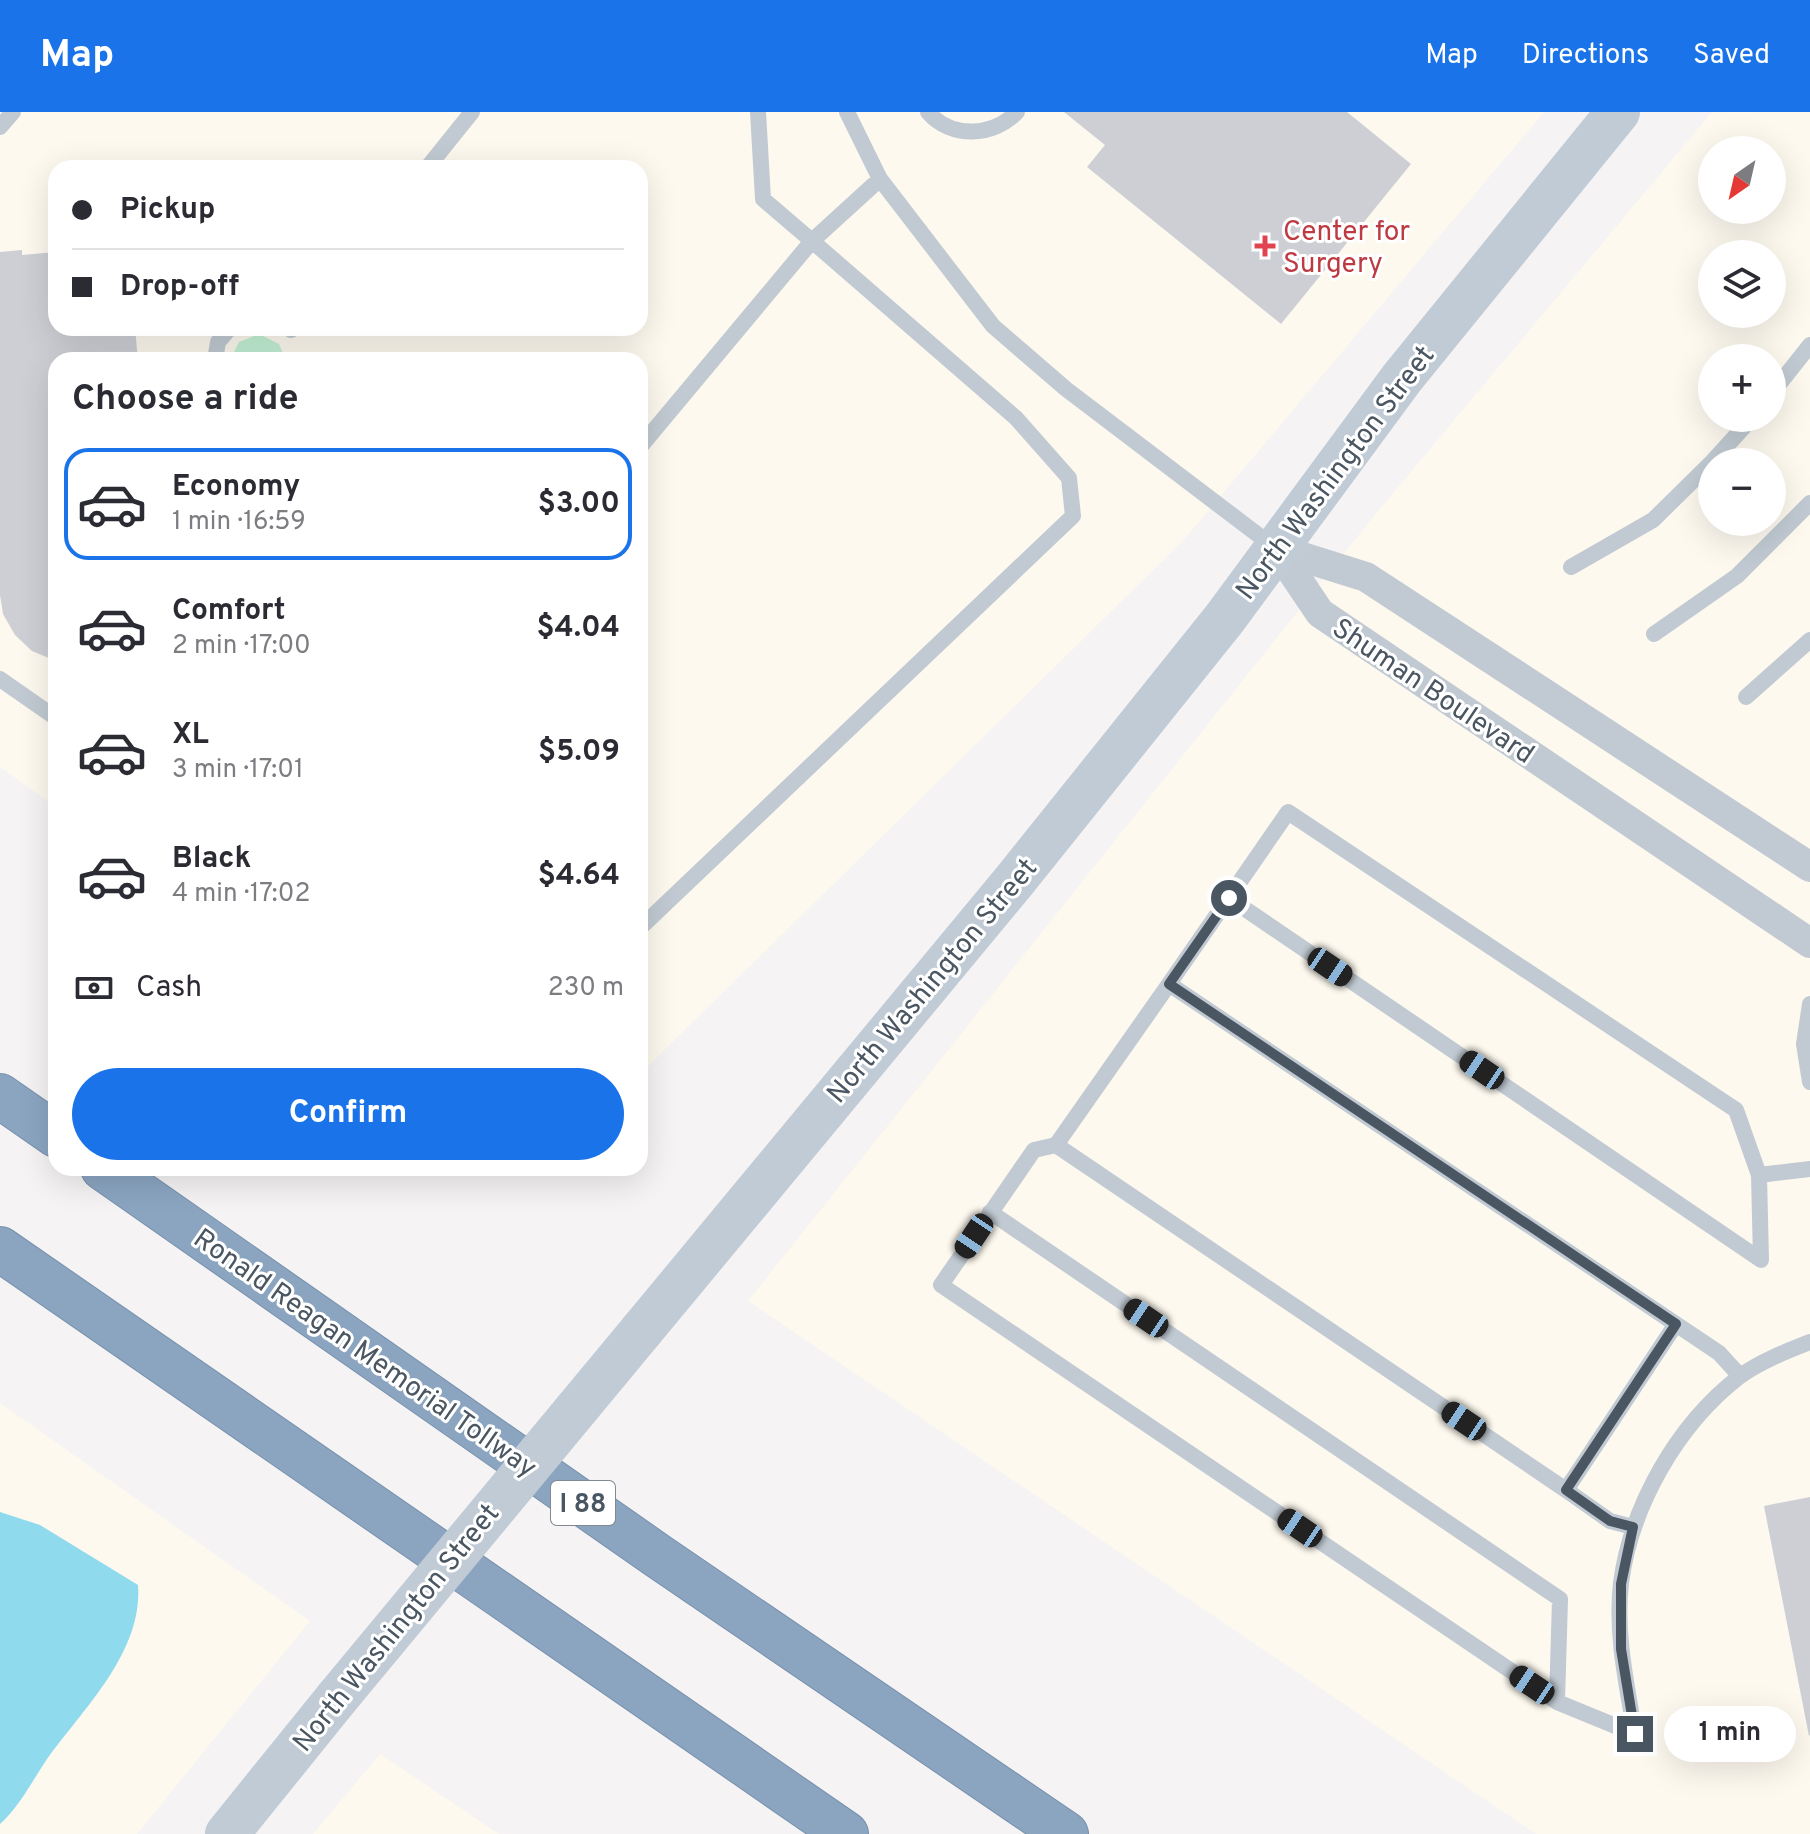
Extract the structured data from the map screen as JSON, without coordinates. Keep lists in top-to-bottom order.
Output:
{
  "streets": {
    "highway": ["Ronald Reagan Memorial Tollway", "I 88"],
    "main road": ["North Washington Street"],
    "street": ["Shuman Boulevard"]
  },
  "crossings": [
    ["North Washington Street", "Shuman Boulevard"]
  ],
  "places": {
    "health": ["Center for Surgery"]
  },
  "north": "bottom left",
  "page": {
    "header": "Map",
    "nav": ["Map", "Directions", "Saved"],
    "map_buttons": ["+", "−"],
    "banner": ["Pickup", "Drop-off"],
    "heading": "Choose a ride",
    "list": [
      {
        "name": "Economy",
        "note": "1 min · 16:59",
        "value": "$3.00"
      },
      {
        "name": "Comfort",
        "note": "2 min · 17:00",
        "value": "$4.04"
      },
      {
        "name": "XL",
        "note": "3 min · 17:01",
        "value": "$5.09"
      },
      {
        "name": "Black",
        "note": "4 min · 17:02",
        "value": "$4.64"
      }
    ],
    "pay": ["Cash", "230 m"],
    "buttons": "Confirm",
    "bubble": "1 min"
  }
}
